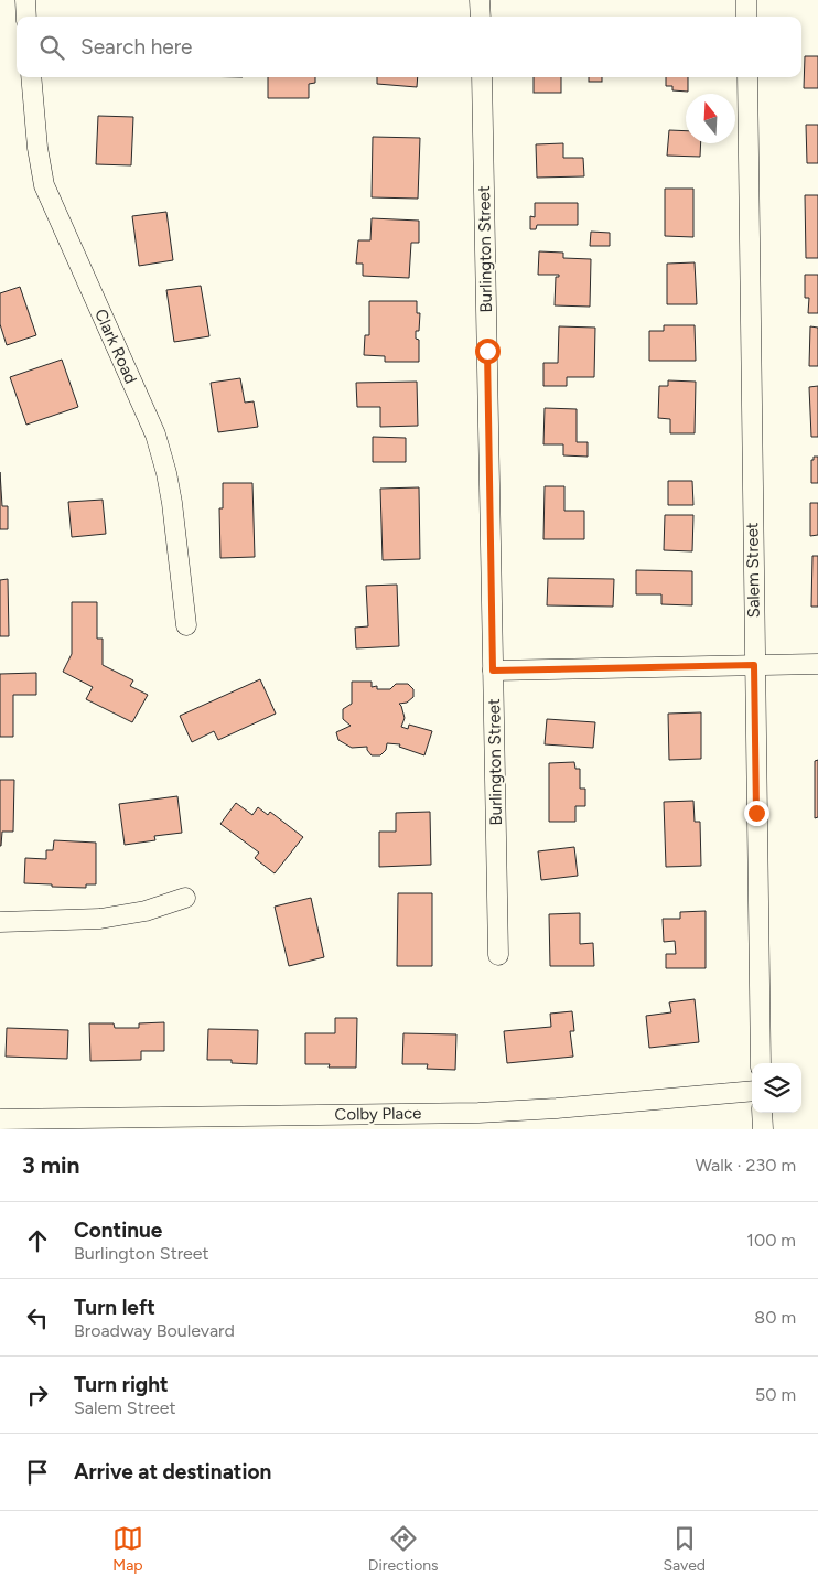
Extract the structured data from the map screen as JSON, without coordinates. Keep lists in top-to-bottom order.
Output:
{
  "streets": {
    "street": [
      "Burlington Street",
      "Clark Road",
      "Salem Street",
      "Colby Place"
    ]
  },
  "north": "top",
  "page": {
    "search": "Search here",
    "heading": ["3 min", "Walk · 230 m"],
    "list": [
      ["Continue", "Burlington Street", "100 m"],
      ["Turn left", "Broadway Boulevard", "80 m"],
      ["Turn right", "Salem Street", "50 m"],
      "Arrive at destination"
    ],
    "nav": ["Map", "Directions", "Saved"]
  }
}
